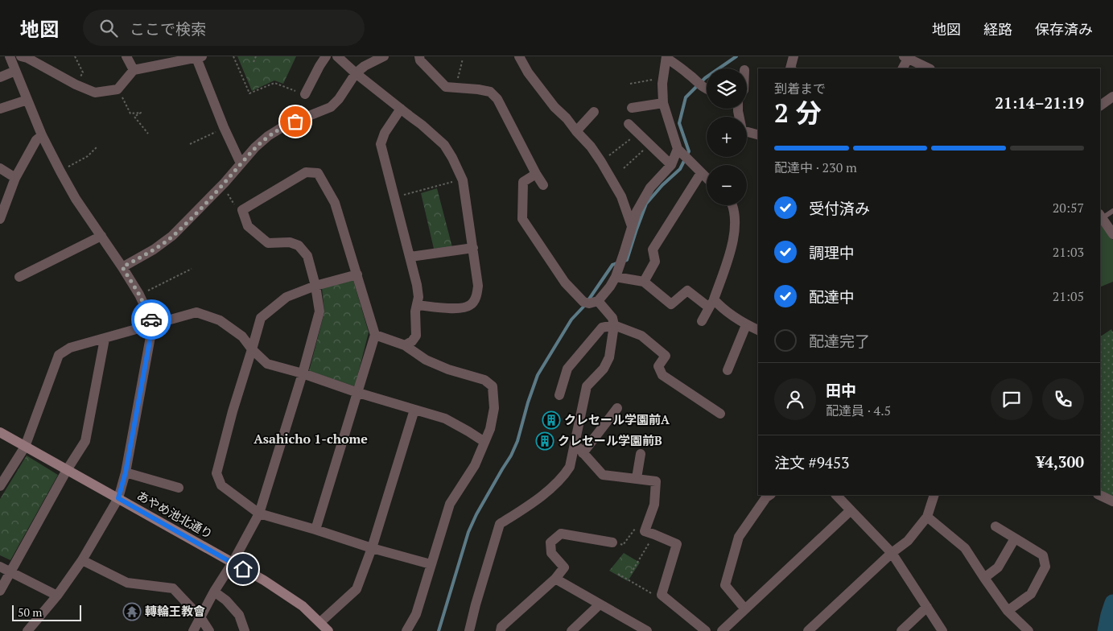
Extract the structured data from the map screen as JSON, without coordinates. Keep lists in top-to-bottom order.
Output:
{
  "streets": {
    "street": ["あやめ池北通り"]
  },
  "districts": ["Asahicho 1-chome"],
  "places": {
    "building": ["クレセール学園前A", "クレセール学園前B"],
    "temple": ["轉輪王教會"]
  },
  "scale_bar": "50 m",
  "page": {
    "header": "地図",
    "search": "ここで検索",
    "nav": ["地図", "経路", "保存済み"],
    "map_buttons": ["+", "−"],
    "heading": ["2 分", "到着まで", "21:14–21:19"],
    "panel": [
      "田中",
      "配達員 · 4.5",
      "注文 #9453",
      "¥4,300"
    ],
    "bar": "配達中 · 230 m",
    "list": [
      ["受付済み", "20:57"],
      ["調理中", "21:03"],
      ["配達中", "21:05"],
      "配達完了"
    ],
    "scale": "50 m"
  }
}
